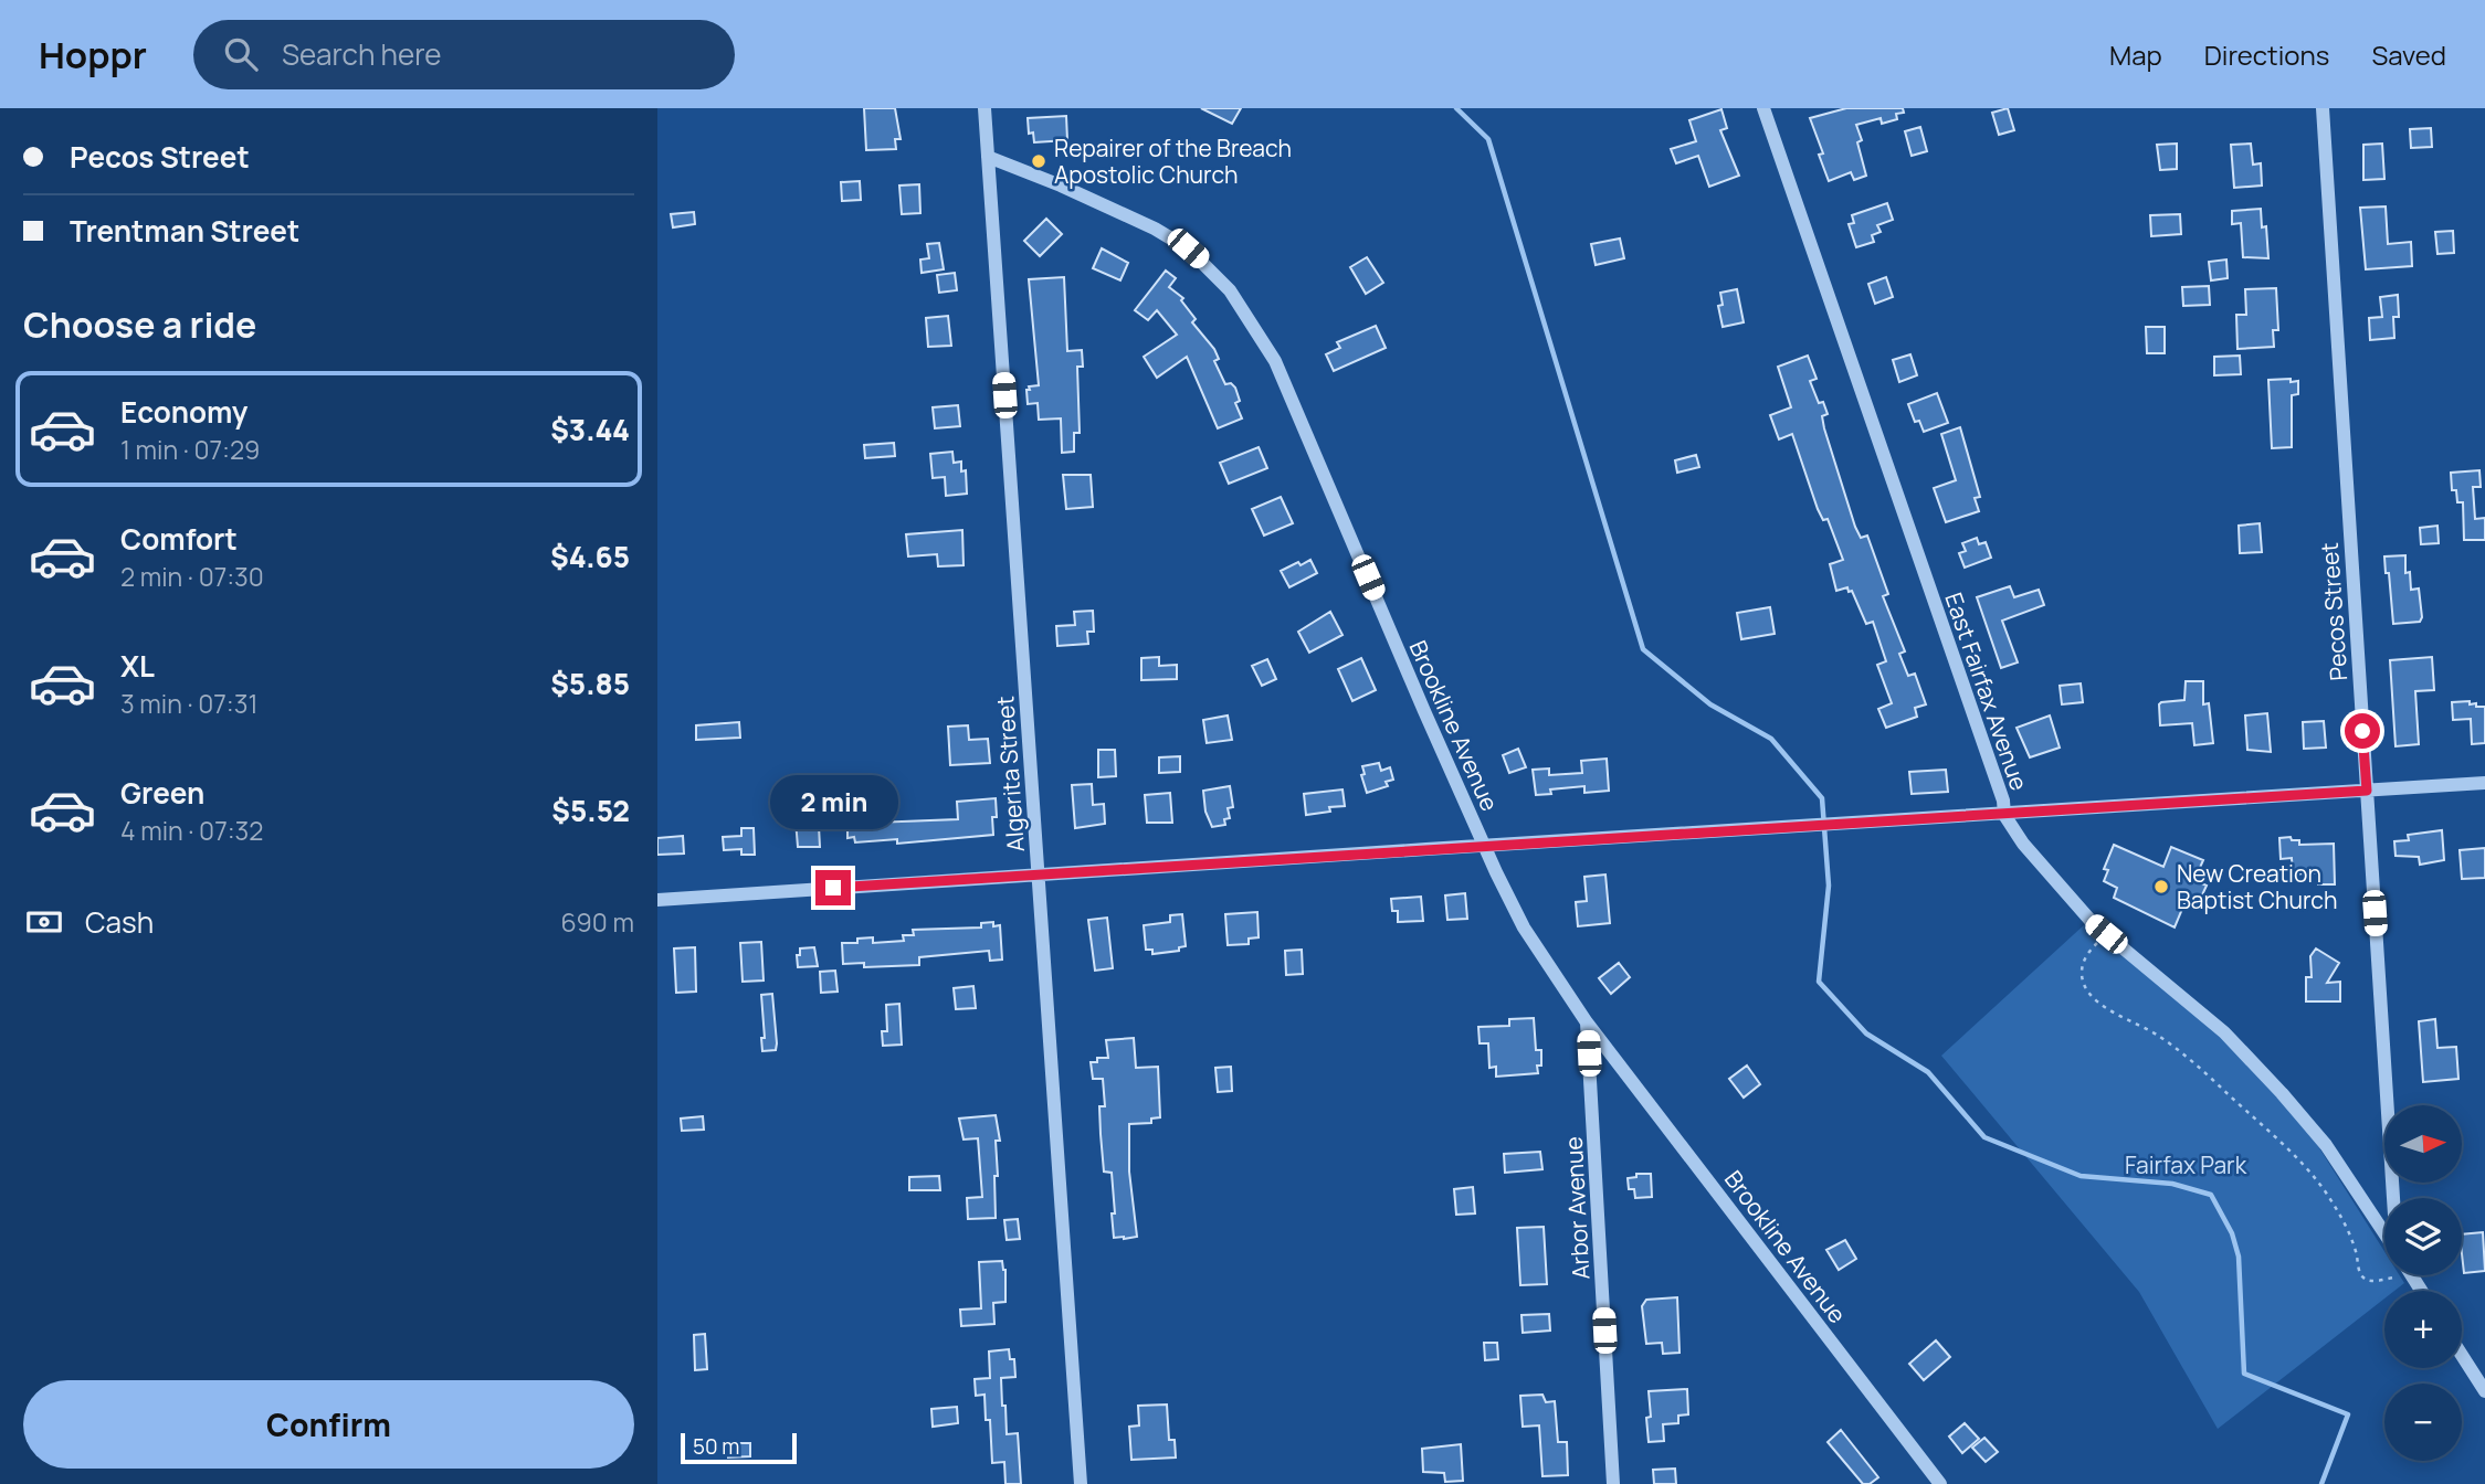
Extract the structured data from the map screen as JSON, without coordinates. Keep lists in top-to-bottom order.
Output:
{
  "streets": {
    "street": [
      "Pecos Street",
      "East Fairfax Avenue",
      "Brookline Avenue",
      "Algerita Street",
      "Arbor Avenue"
    ]
  },
  "crossings": [
    ["Brookline Avenue", "Algerita Street"],
    ["Brookline Avenue", "Arbor Avenue"]
  ],
  "parks": ["Fairfax Park"],
  "places": ["Repairer of the Breach Apostolic Church", "New Creation Baptist Church"],
  "scale_bar": "50 m",
  "north": "right",
  "page": {
    "header": "Hoppr",
    "search": "Search here",
    "nav": ["Map", "Directions", "Saved"],
    "banner": ["Pecos Street", "Trentman Street"],
    "heading": "Choose a ride",
    "list": [
      {
        "name": "Economy",
        "note": "1 min · 07:29",
        "value": "$3.44"
      },
      {
        "name": "Comfort",
        "note": "2 min · 07:30",
        "value": "$4.65"
      },
      {
        "name": "XL",
        "note": "3 min · 07:31",
        "value": "$5.85"
      },
      {
        "name": "Green",
        "note": "4 min · 07:32",
        "value": "$5.52"
      }
    ],
    "bubble": "2 min",
    "pay": ["Cash", "690 m"],
    "map_buttons": ["+", "−"],
    "buttons": "Confirm",
    "scale": "50 m"
  }
}
